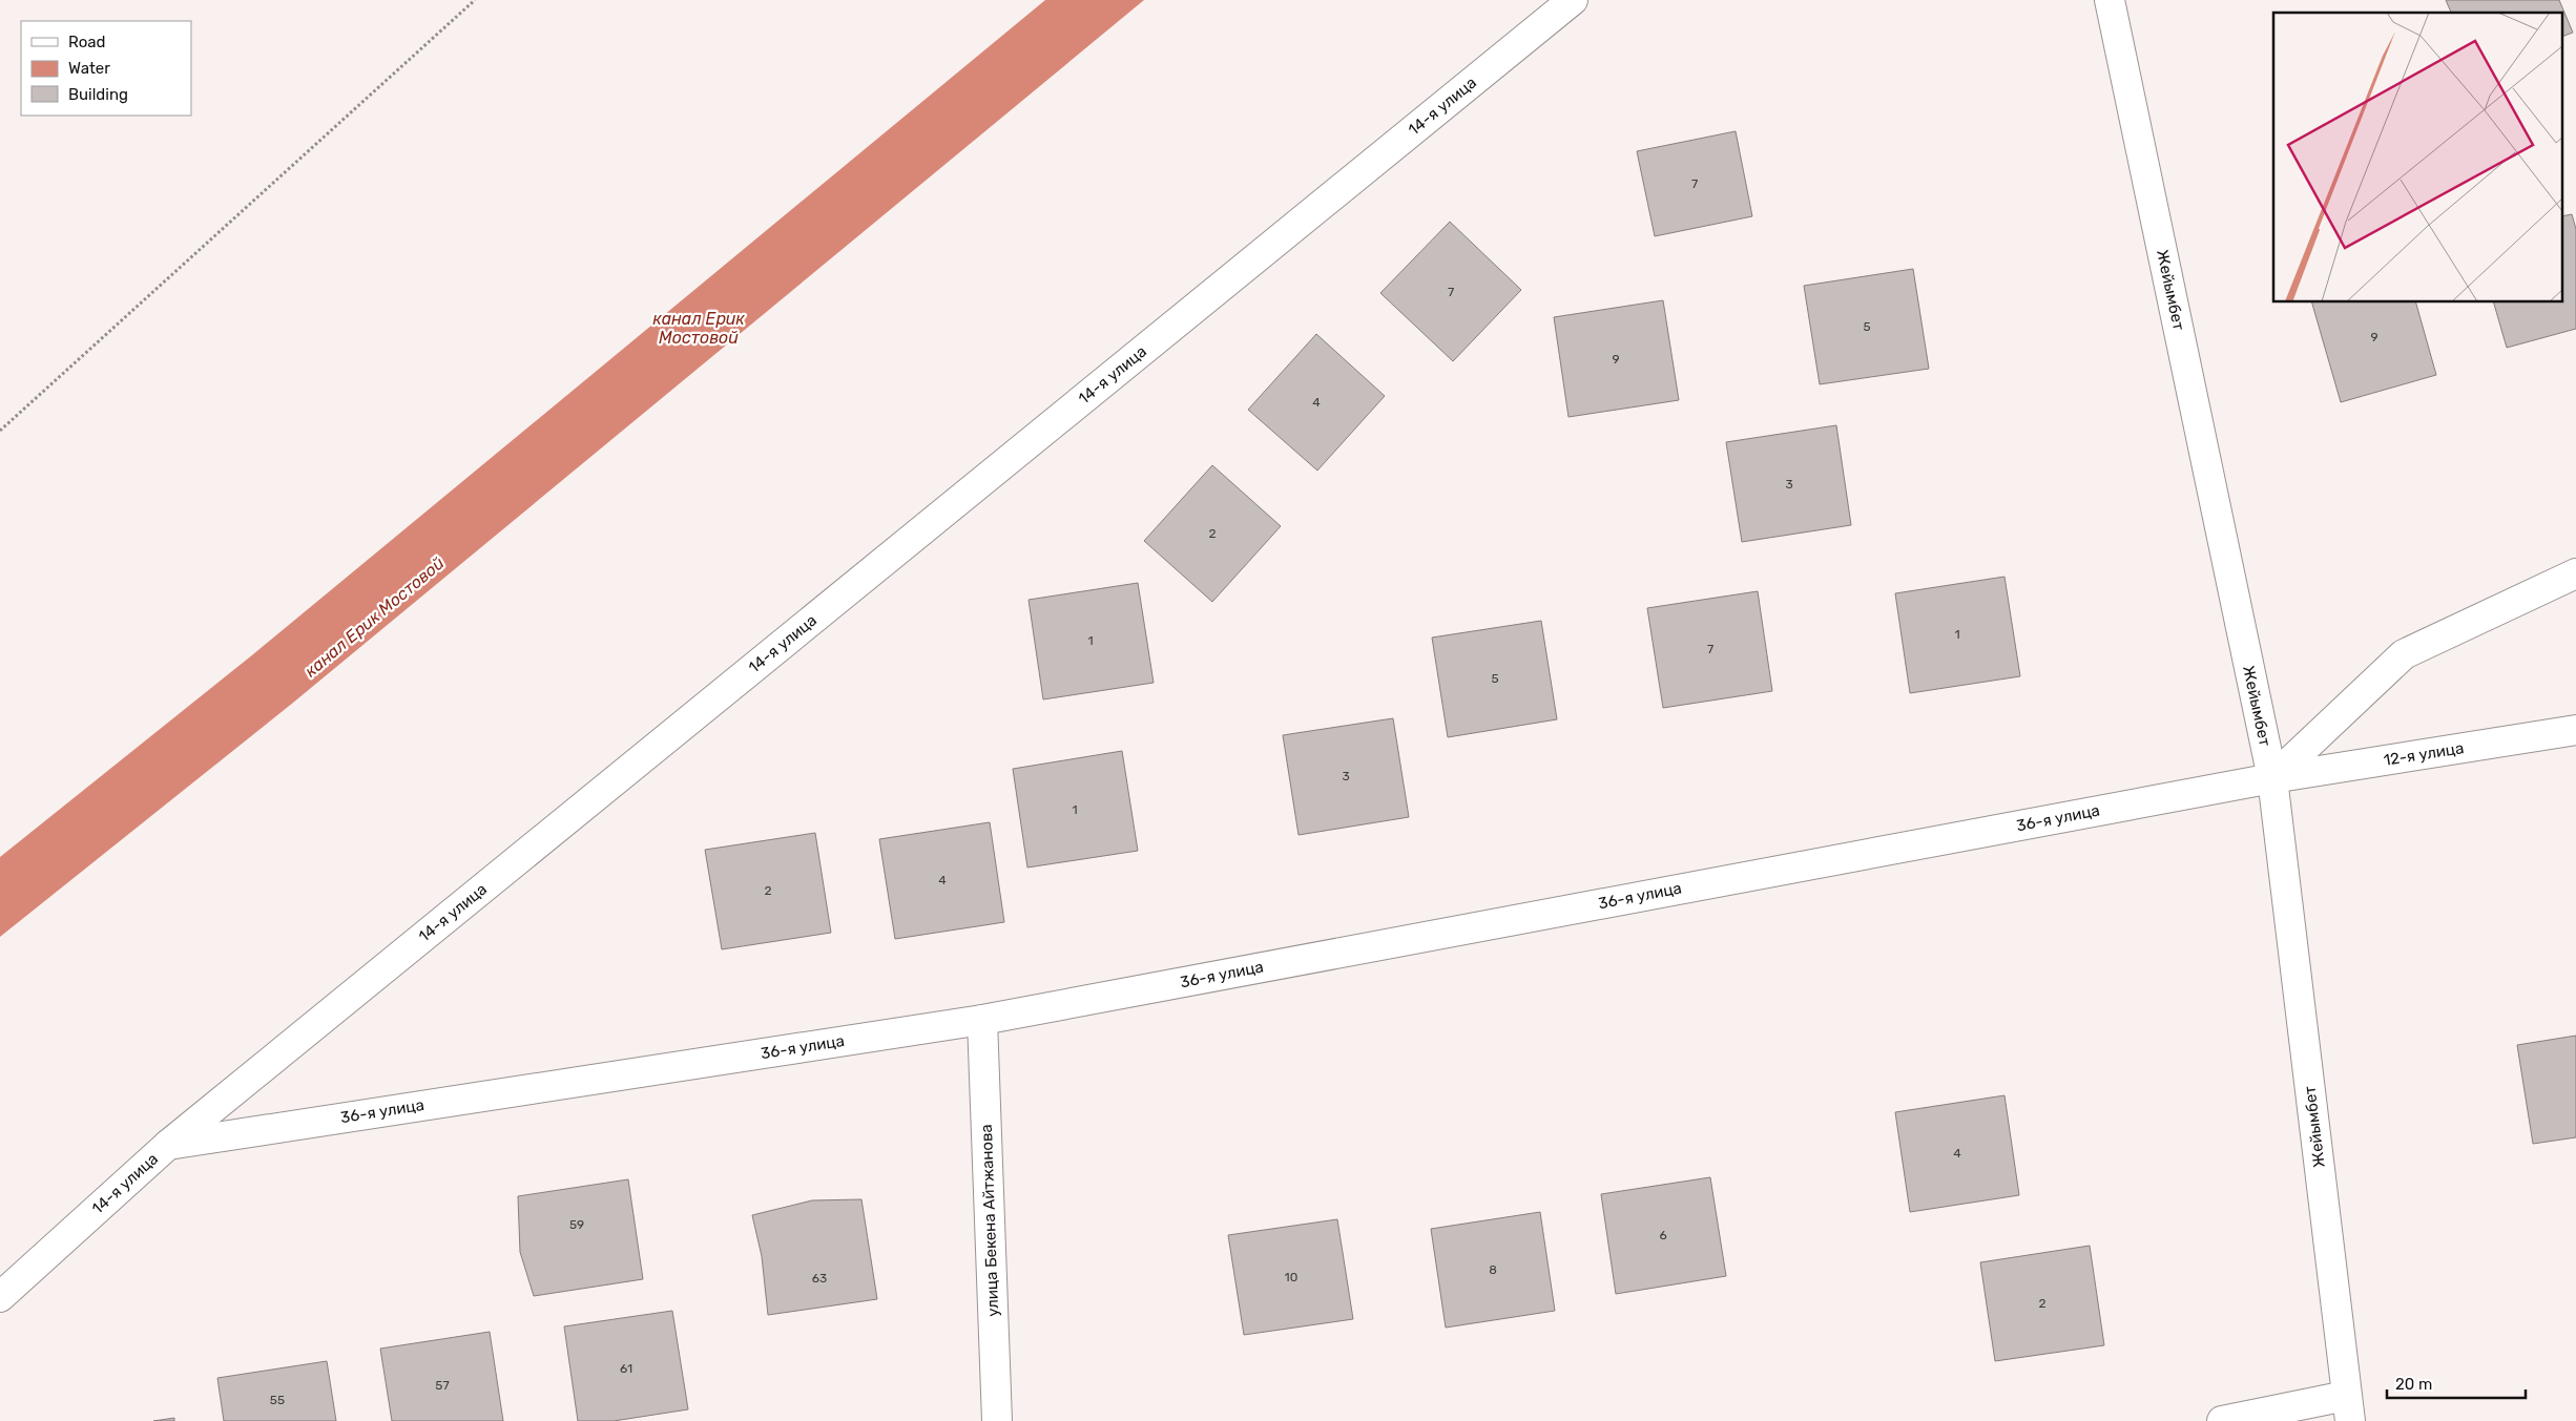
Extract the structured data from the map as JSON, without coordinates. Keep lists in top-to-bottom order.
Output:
{
  "streets": {
    "street": [
      "14-я улица",
      "Жейымбет",
      "12-я улица",
      "36-я улица",
      "улица Бекена Айтжанова"
    ]
  },
  "crossings": [
    ["14-я улица", "36-я улица"],
    ["Жейымбет", "12-я улица"],
    ["Жейымбет", "36-я улица"],
    ["12-я улица", "36-я улица"],
    ["36-я улица", "улица Бекена Айтжанова"]
  ],
  "water": ["канал Ерик Мостовой"],
  "house_numbers": [
    "7",
    "7",
    "5",
    "9",
    "9",
    "4",
    "3",
    "2",
    "1",
    "1",
    "7",
    "5",
    "3",
    "1",
    "4",
    "2",
    "4",
    "59",
    "6",
    "8",
    "10",
    "63",
    "2",
    "61",
    "57",
    "55"
  ],
  "legend": ["Road", "Water", "Building"],
  "scale_bar": "20 m"
}
